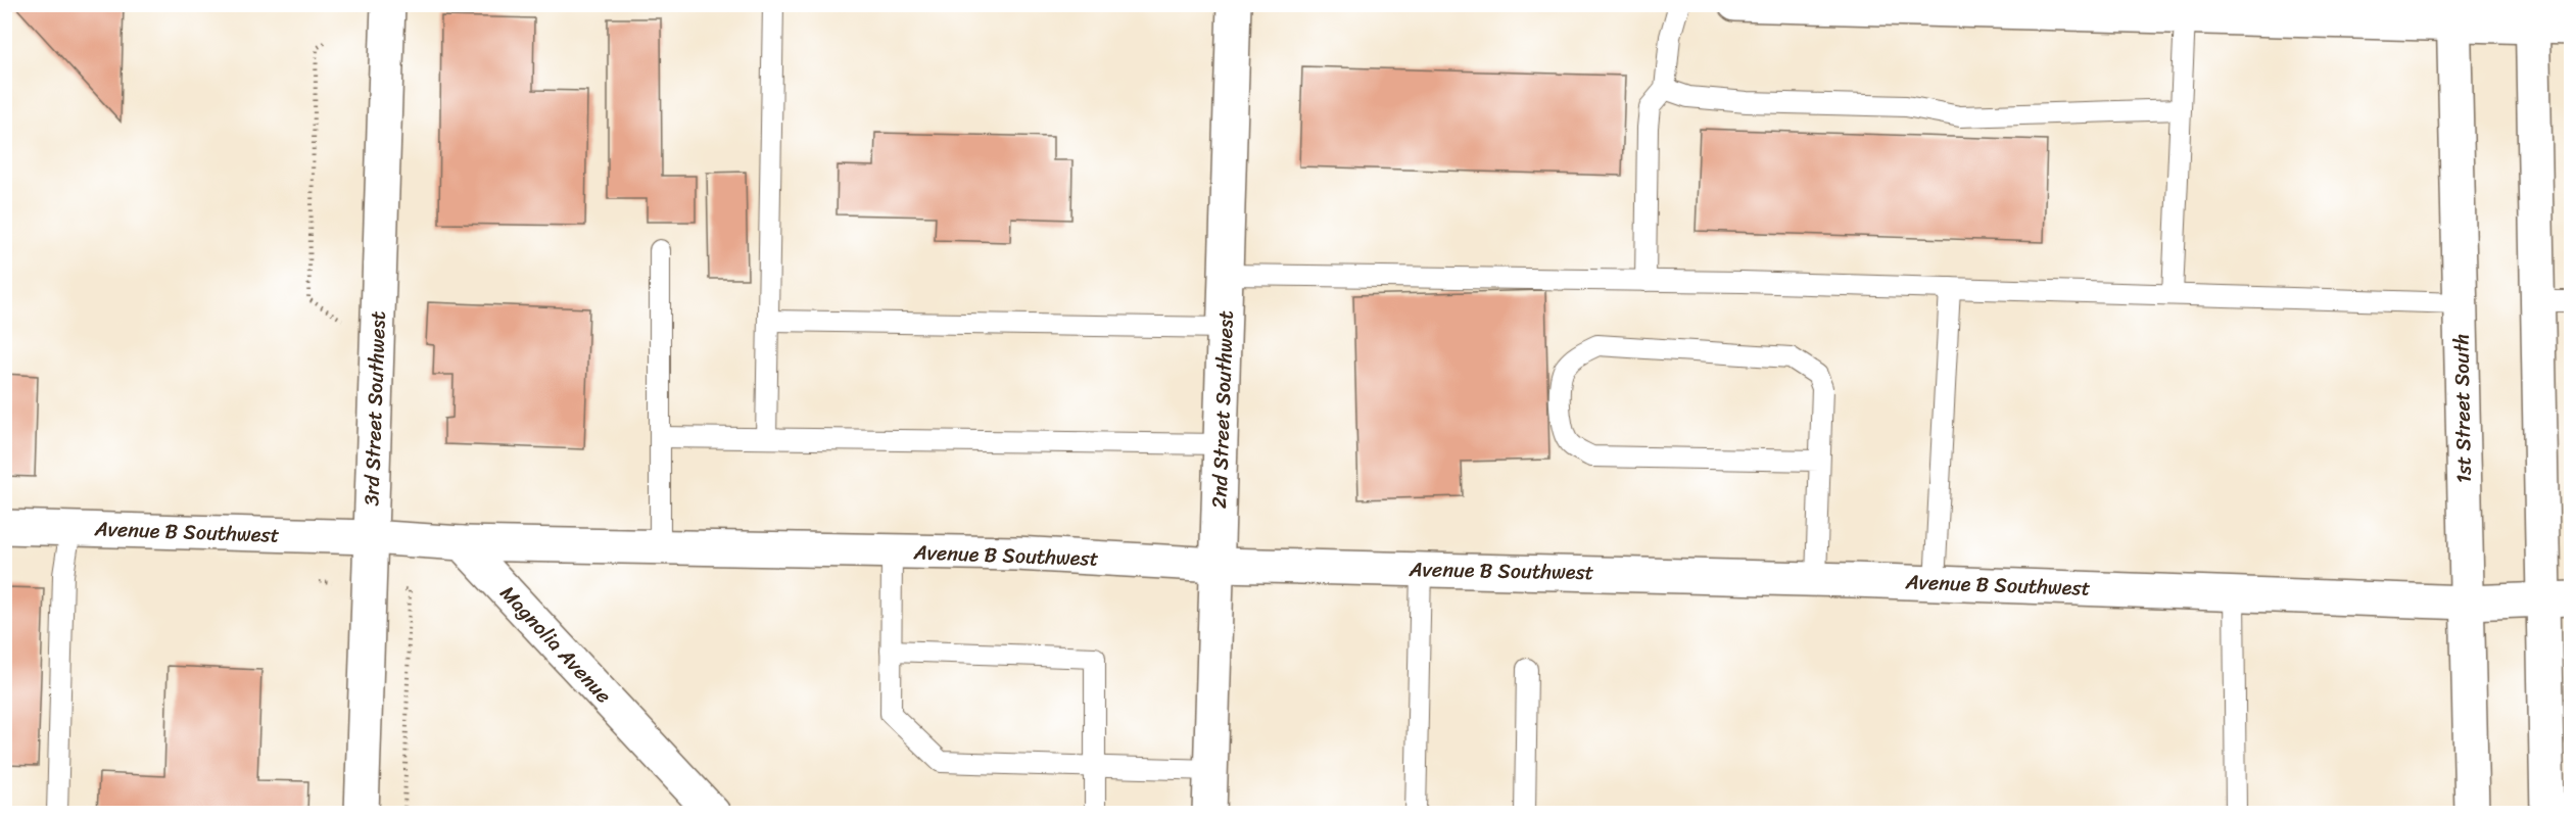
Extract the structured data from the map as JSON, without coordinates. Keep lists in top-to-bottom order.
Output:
{
  "streets": {
    "street": [
      "3rd Street Southwest",
      "1st Street South",
      "2nd Street Southwest",
      "Avenue B Southwest",
      "Magnolia Avenue"
    ]
  },
  "crossings": [
    ["3rd Street Southwest", "Avenue B Southwest"],
    ["1st Street South", "Avenue B Southwest"],
    ["2nd Street Southwest", "Avenue B Southwest"],
    ["Avenue B Southwest", "Magnolia Avenue"]
  ]
}
